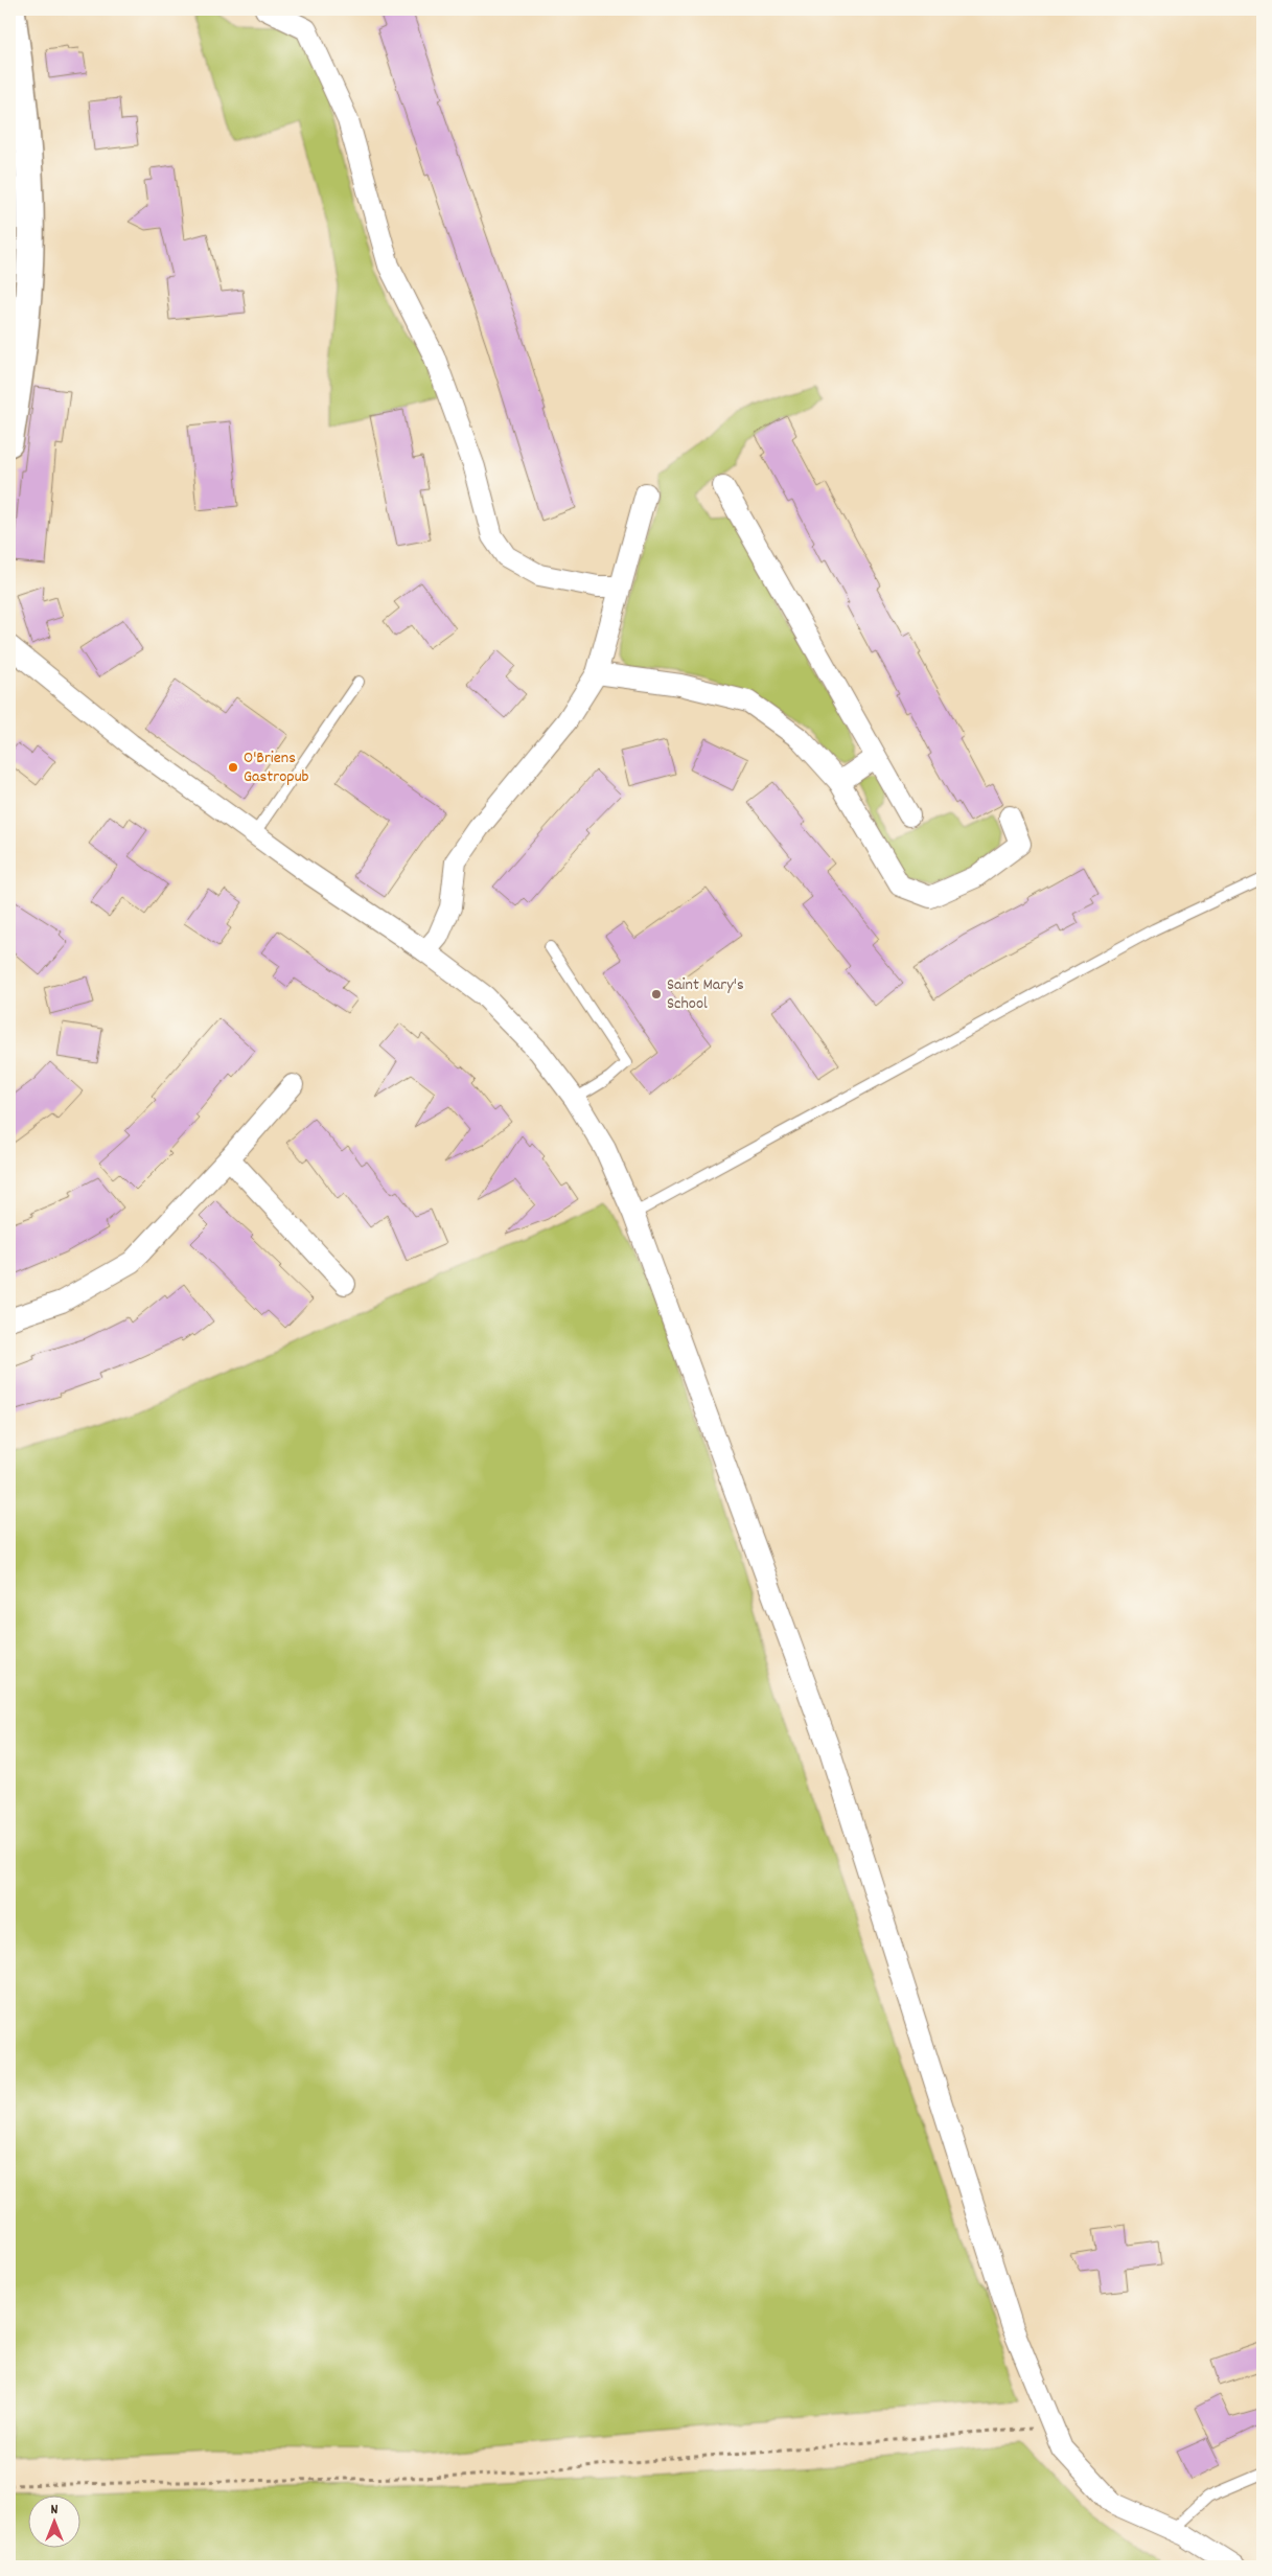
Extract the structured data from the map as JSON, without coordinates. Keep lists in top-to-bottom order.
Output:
{
  "places": ["O'Briens Gastropub", "Saint Mary's School"],
  "north": "top"
}
